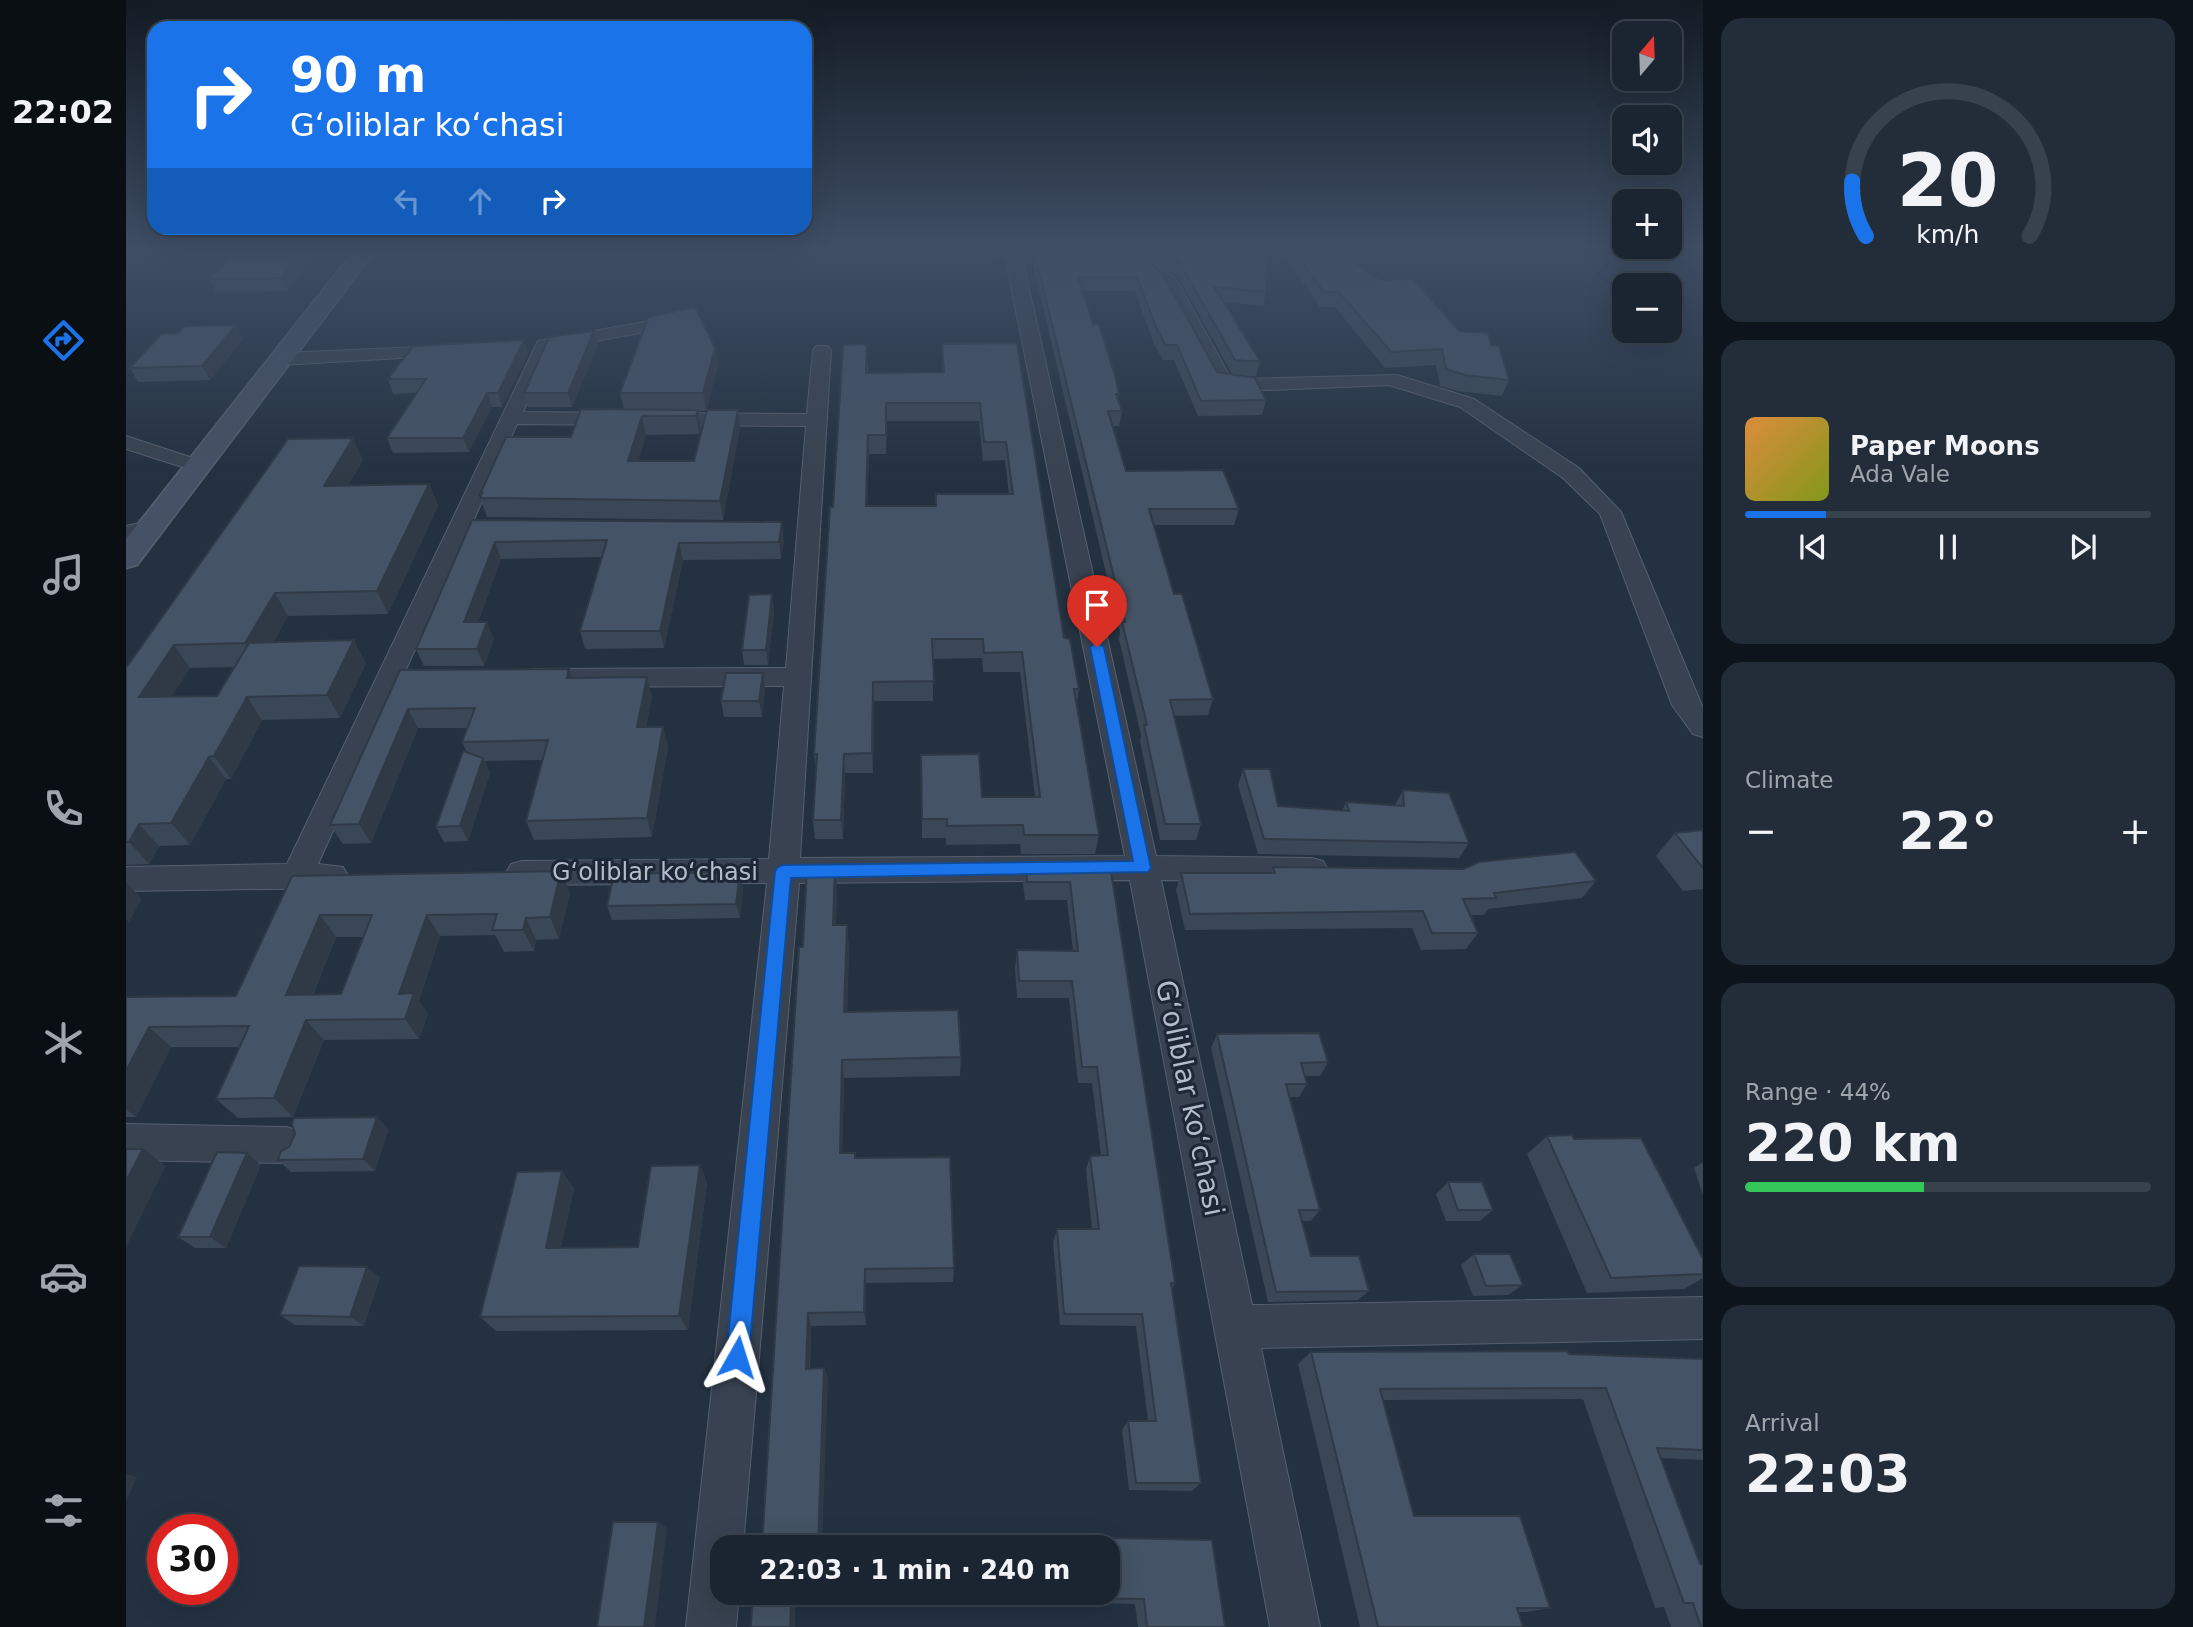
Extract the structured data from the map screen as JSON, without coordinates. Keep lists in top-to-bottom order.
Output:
{
  "streets": {
    "street": ["Gʻoliblar koʻchasi"]
  },
  "north": "top",
  "page": {
    "tabs": "22:02",
    "map_buttons": ["+", "−"],
    "turn": ["90 m", "Gʻoliblar koʻchasi"],
    "song": ["Paper Moons", "Ada Vale"],
    "tile": [
      "Climate",
      ["Range · 44%", "220 km"],
      ["Arrival", "22:03"]
    ],
    "heat": ["−", "22°", "+"],
    "limit": "30",
    "trip": "22:03 · 1 min · 240 m",
    "gauge": ["20", "km/h"]
  }
}
